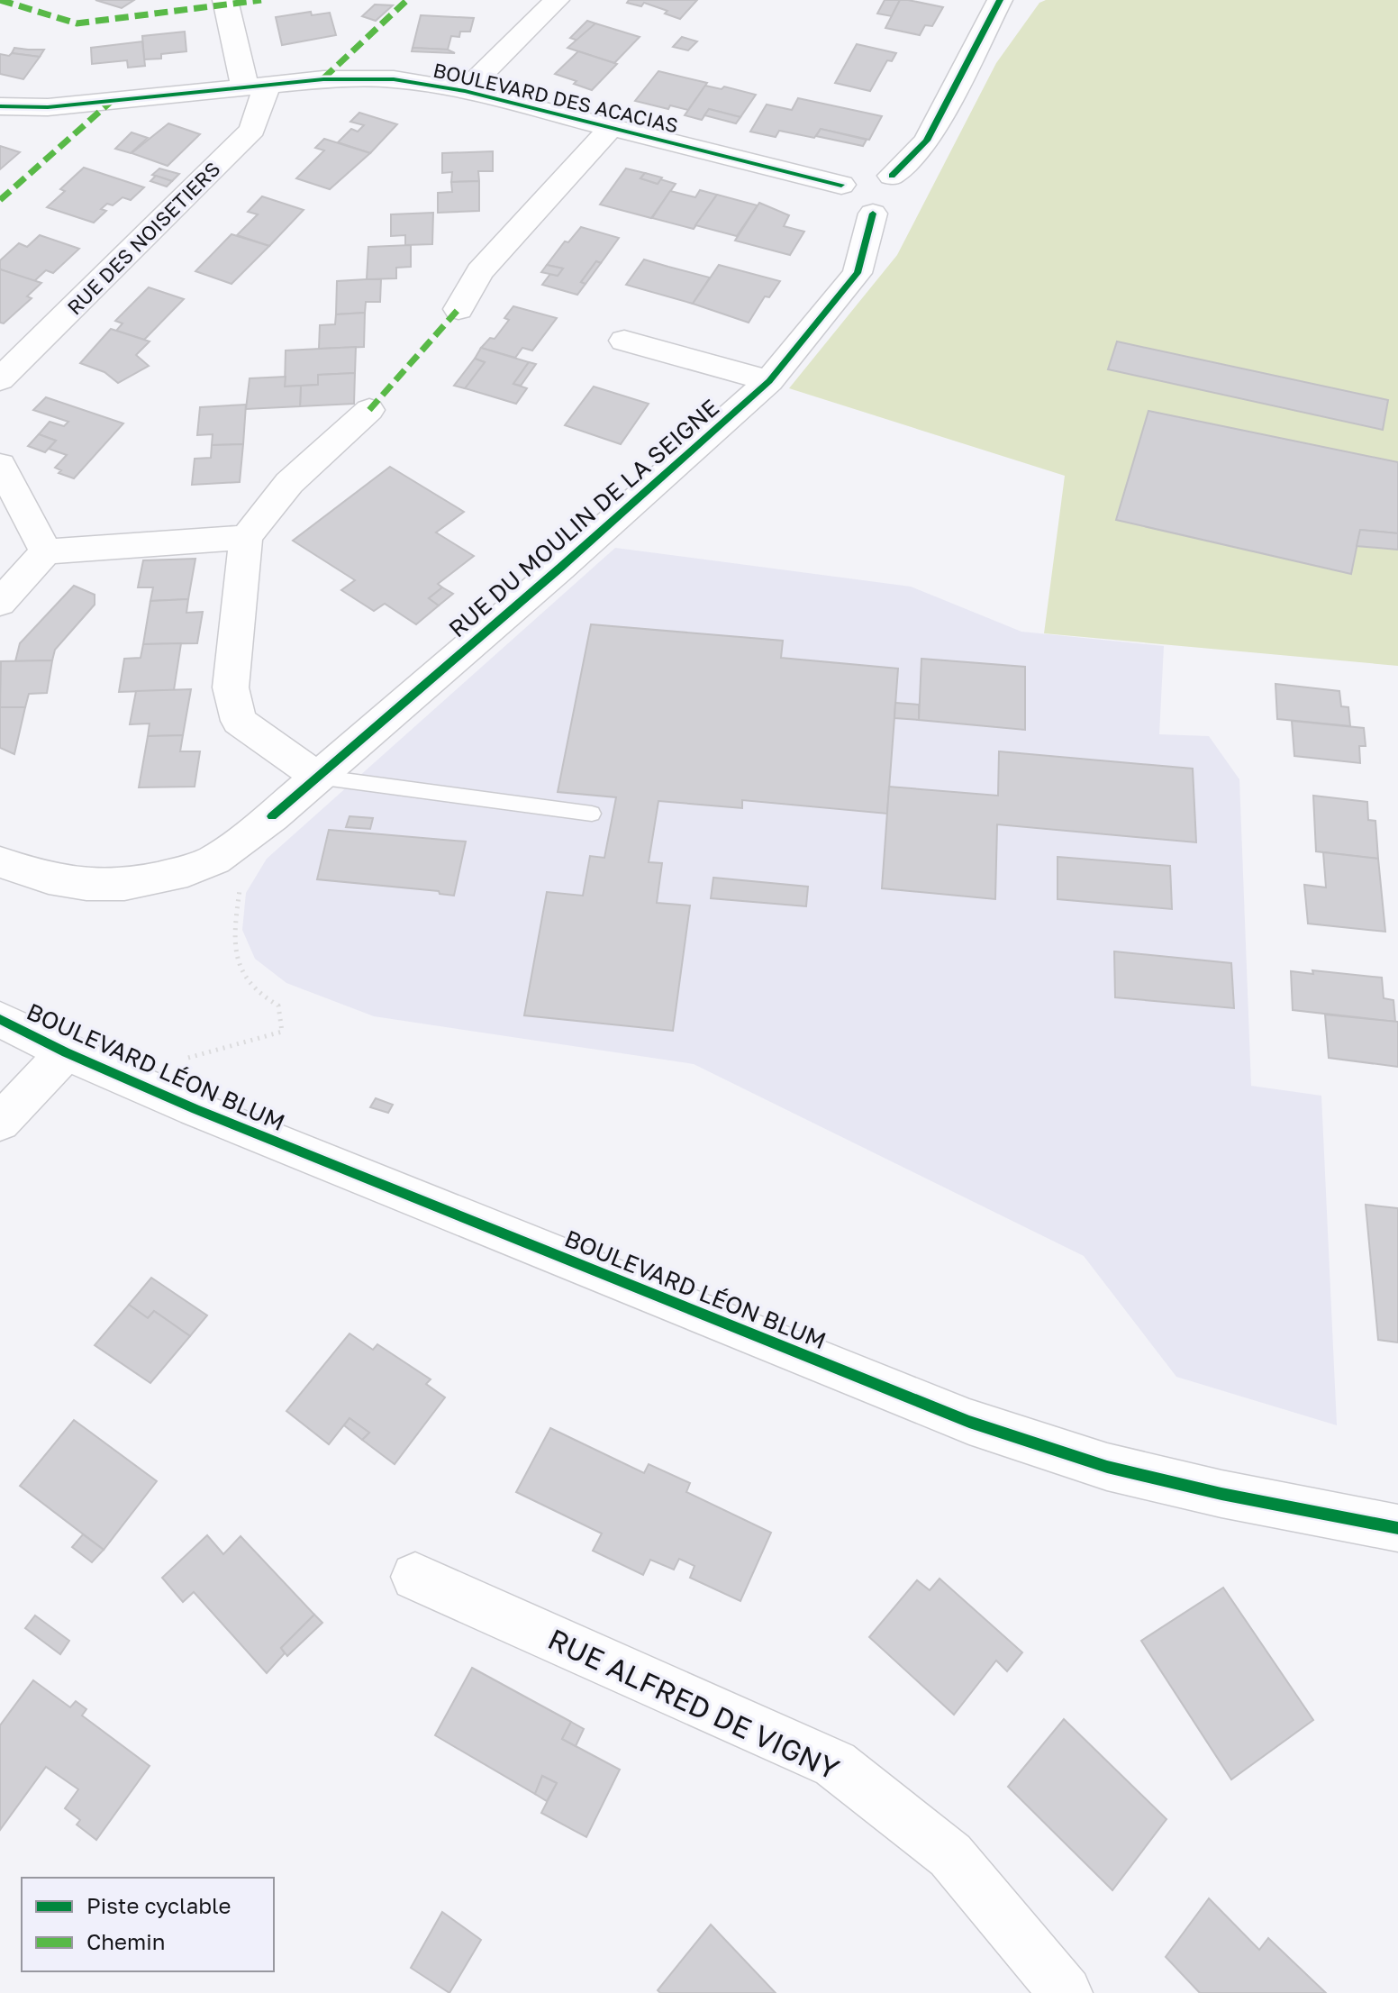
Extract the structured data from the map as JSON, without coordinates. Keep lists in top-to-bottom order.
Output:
{
  "streets": {
    "street": [
      "BOULEVARD DES ACACIAS",
      "RUE DES NOISETIERS",
      "RUE DU MOULIN DE LA SEIGNE",
      "BOULEVARD LÉON BLUM",
      "RUE ALFRED DE VIGNY"
    ]
  },
  "crossings": [
    ["BOULEVARD DES ACACIAS", "RUE DES NOISETIERS"]
  ],
  "legend": ["Piste cyclable", "Chemin"]
}
